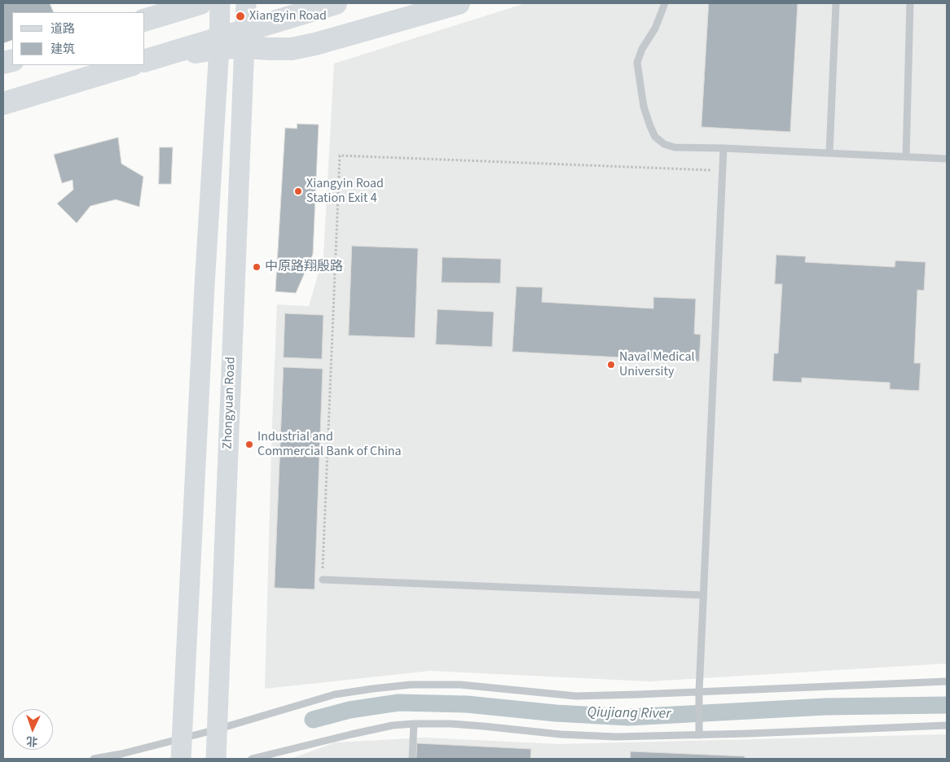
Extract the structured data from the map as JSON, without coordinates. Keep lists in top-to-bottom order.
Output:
{
  "streets": {
    "main road": ["Zhongyuan Road"]
  },
  "water": ["Qiujiang River"],
  "places": [
    "Xiangyin Road",
    "Xiangyin Road Station Exit 4",
    "中原路翔殷路",
    "Naval Medical University",
    "Industrial and Commercial Bank of China"
  ],
  "legend": ["道路", "建筑"],
  "north": "bottom"
}
